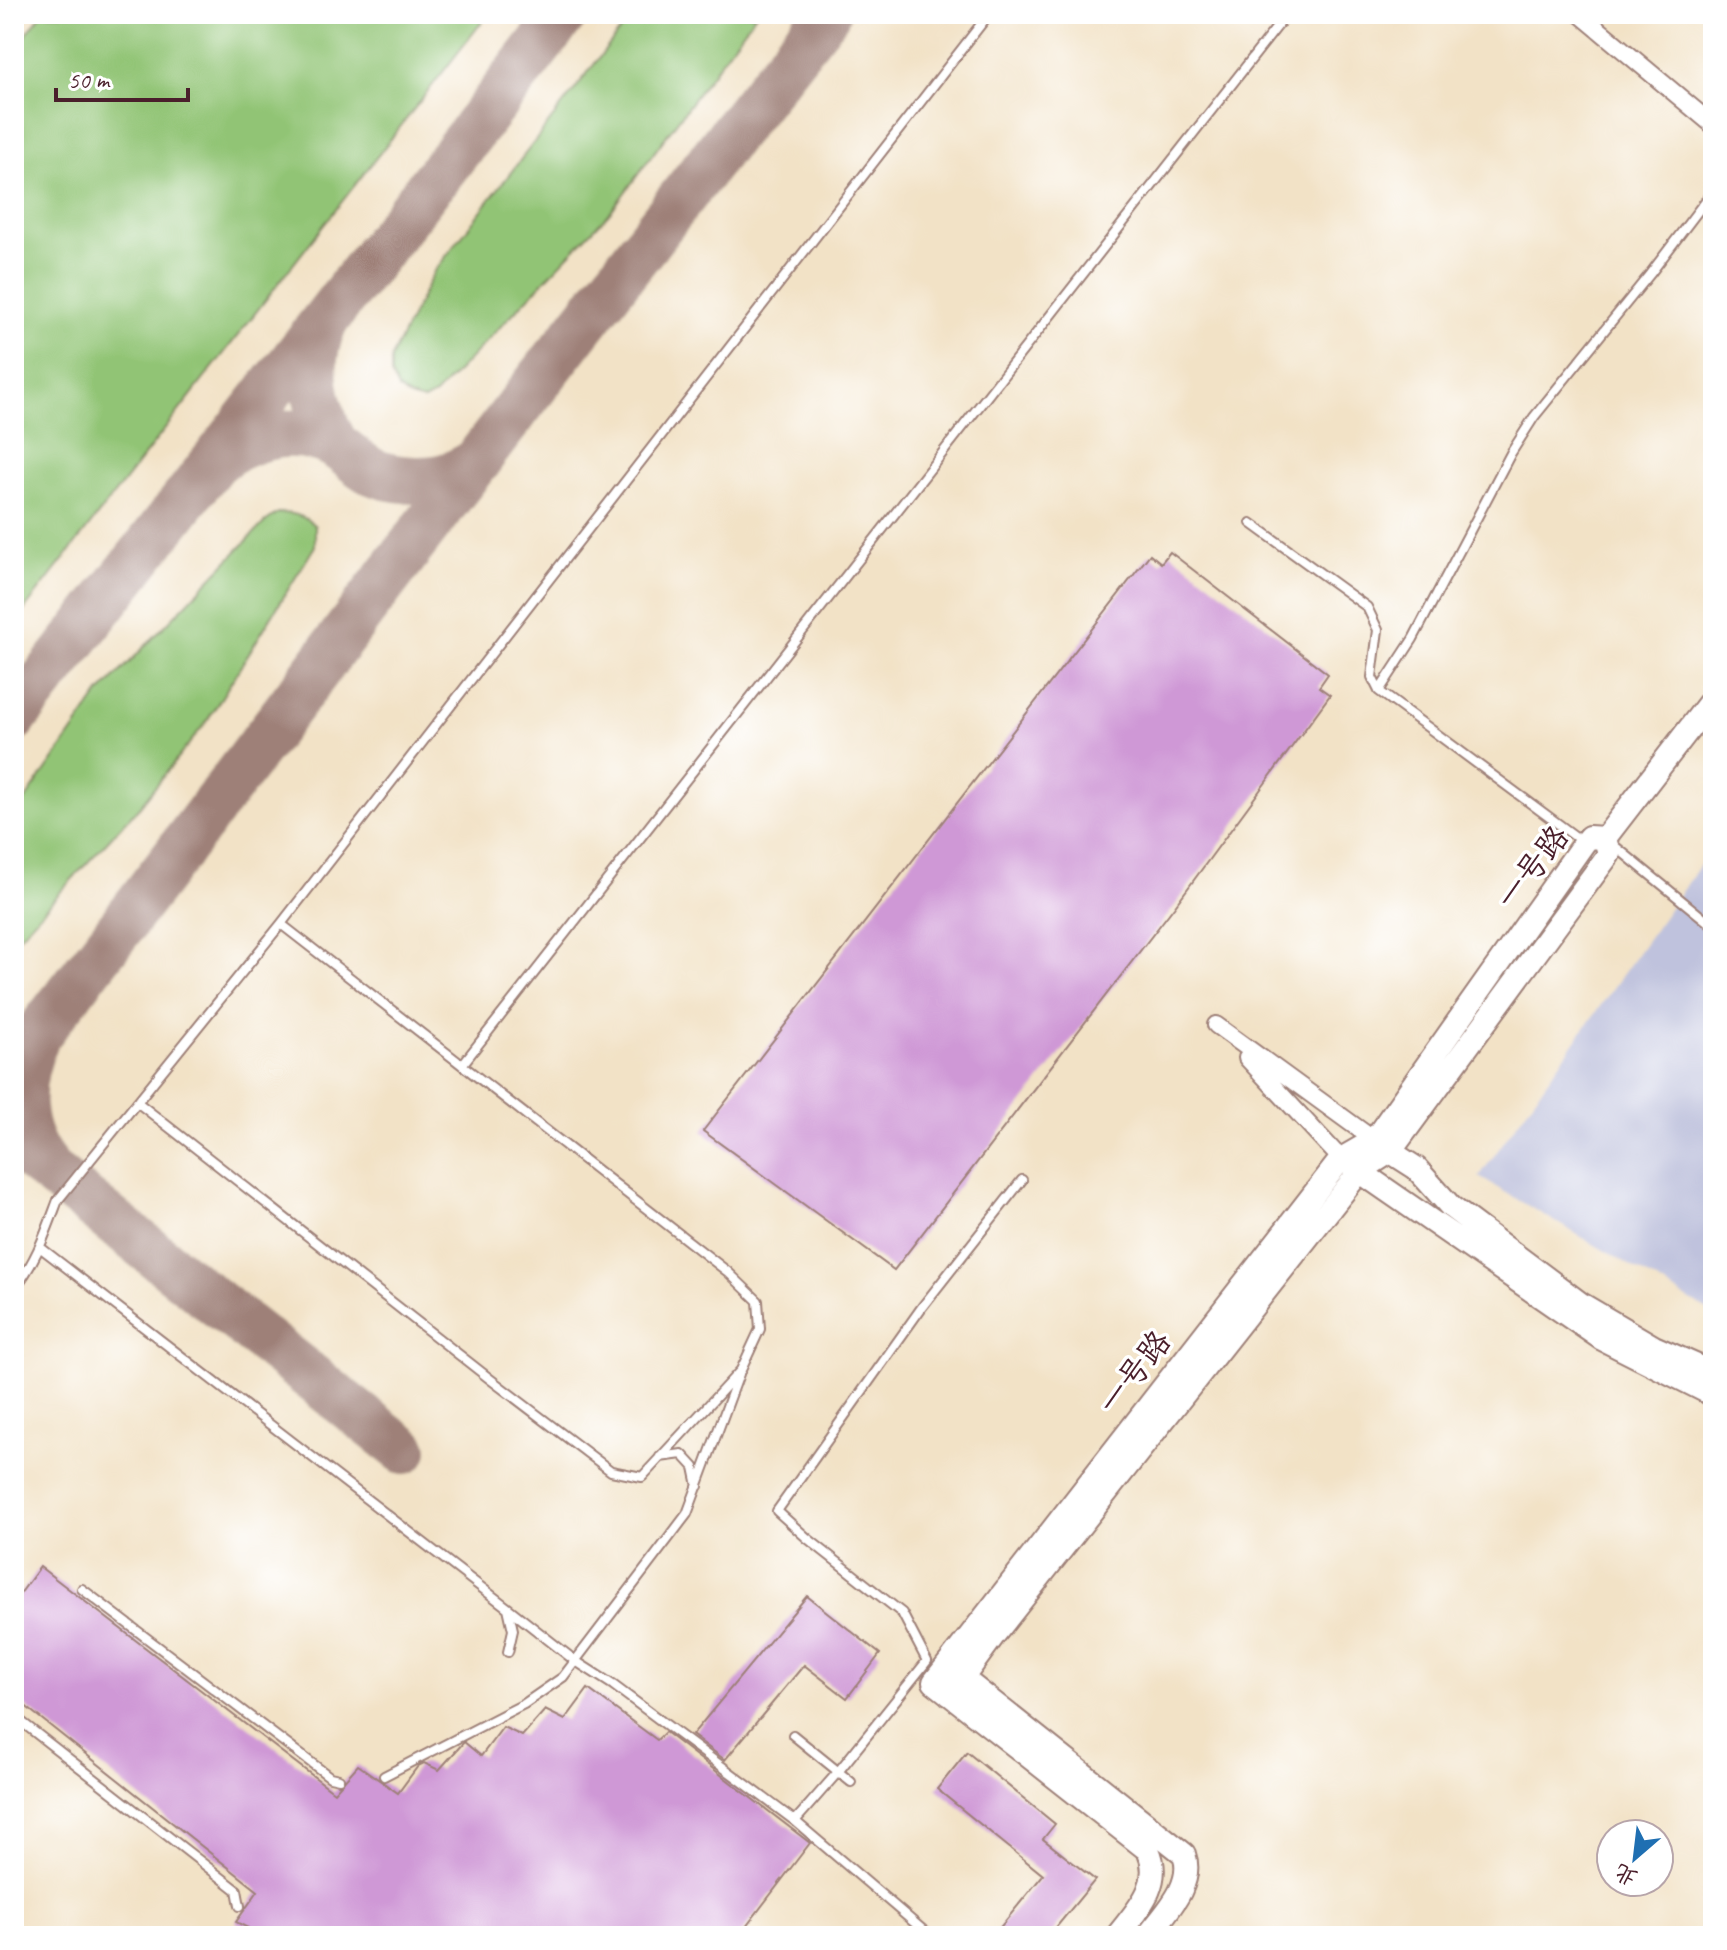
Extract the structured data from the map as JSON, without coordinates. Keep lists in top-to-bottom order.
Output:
{
  "streets": {
    "main road": ["一号路"]
  },
  "scale_bar": "50 m",
  "north": "bottom left"
}
